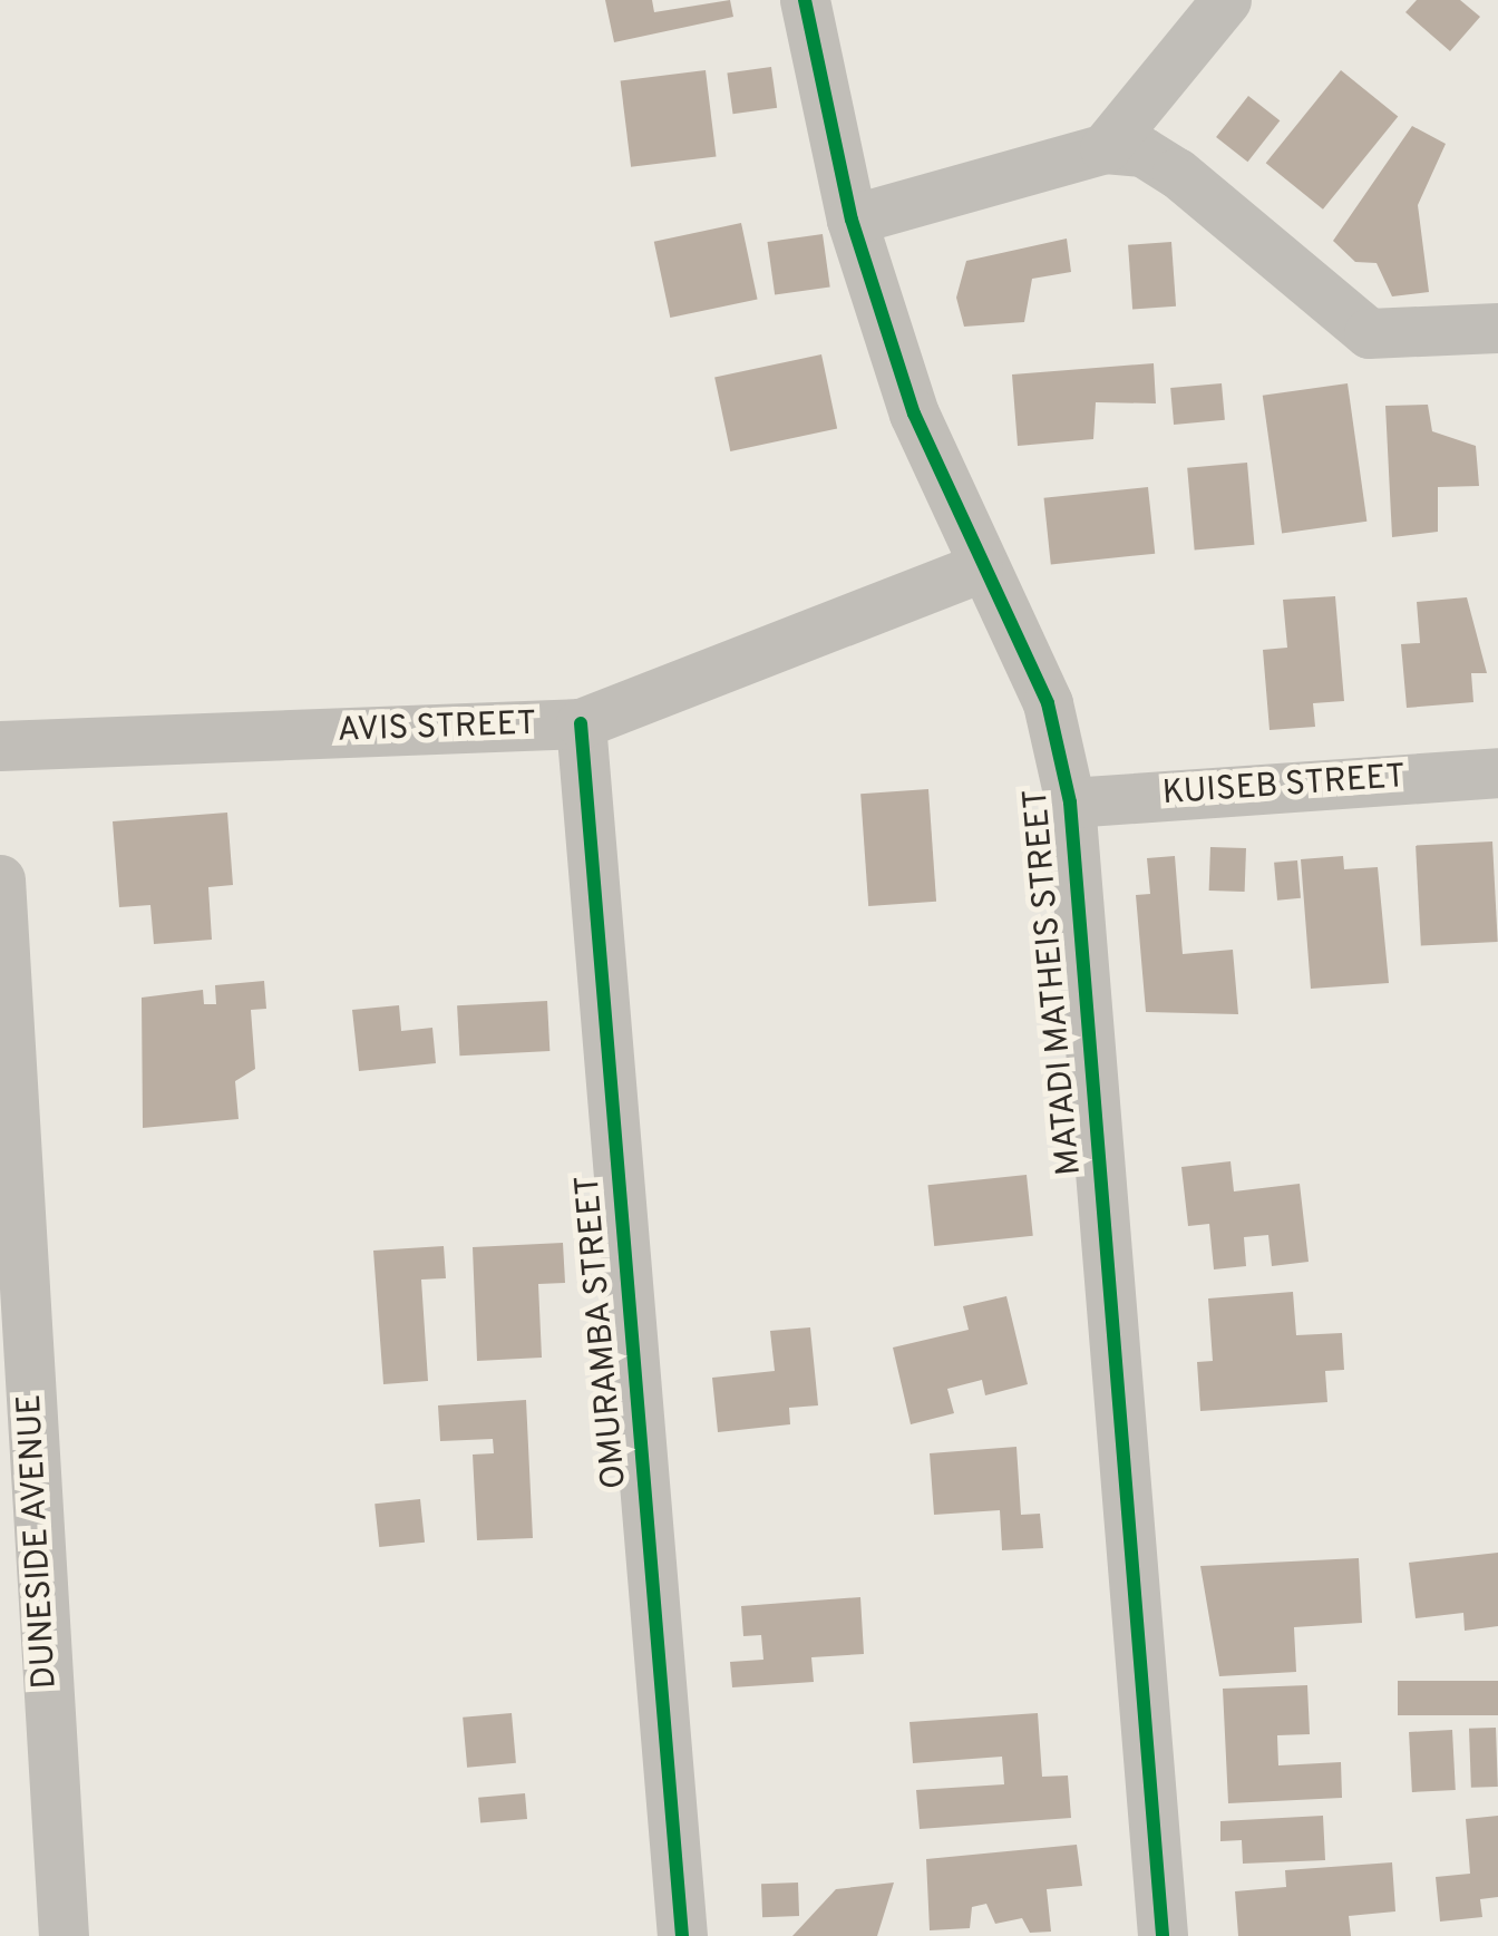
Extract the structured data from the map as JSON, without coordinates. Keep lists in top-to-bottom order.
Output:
{
  "streets": {
    "street": [
      "AVIS STREET",
      "KUISEB STREET",
      "MATADI MATHEIS STREET",
      "OMURAMBA STREET",
      "DUNESIDE AVENUE"
    ]
  },
  "crossings": [
    ["AVIS STREET", "MATADI MATHEIS STREET"],
    ["AVIS STREET", "OMURAMBA STREET"],
    ["KUISEB STREET", "MATADI MATHEIS STREET"]
  ]
}
